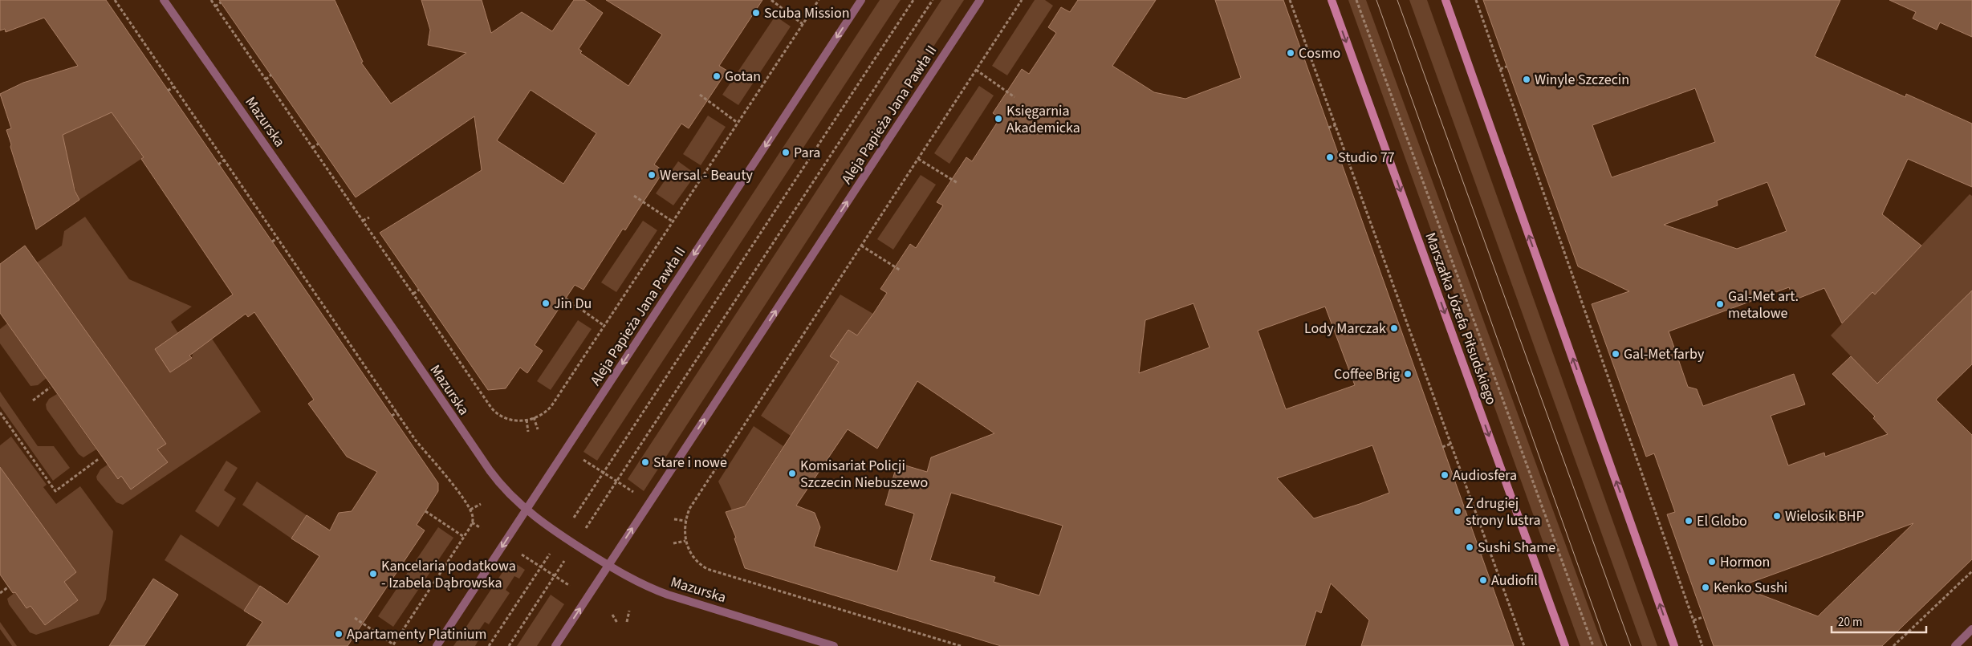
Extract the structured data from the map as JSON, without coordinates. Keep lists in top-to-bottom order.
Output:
{
  "streets": {
    "main road": ["Marszałka Józefa Piłsudskiego"],
    "street": ["Aleja Papieża Jana Pawła II", "Mazurska"]
  },
  "crossings": [
    ["Aleja Papieża Jana Pawła II", "Mazurska"]
  ],
  "one_way": ["Marszałka Józefa Piłsudskiego"],
  "places": [
    "Scuba Mission",
    "Cosmo",
    "Gotan",
    "Winyle Szczecin",
    "Księgarnia Akademicka",
    "Para",
    "Studio 77",
    "Wersal - Beauty",
    "Jin Du",
    "Gal-Met art. metalowe",
    "Lody Marczak",
    "Gal-Met farby",
    "Coffee Brig",
    "Stare i nowe",
    "Komisariat Policji Szczecin Niebuszewo",
    "Audiosfera",
    "Z drugiej strony lustra",
    "Wielosik BHP",
    "El Globo",
    "Sushi Shame",
    "Hormon",
    "Kancelaria podatkowa - Izabela Dąbrowska",
    "Audiofil",
    "Kenko Sushi",
    "Apartamenty Platinium"
  ],
  "scale_bar": "20 m"
}
